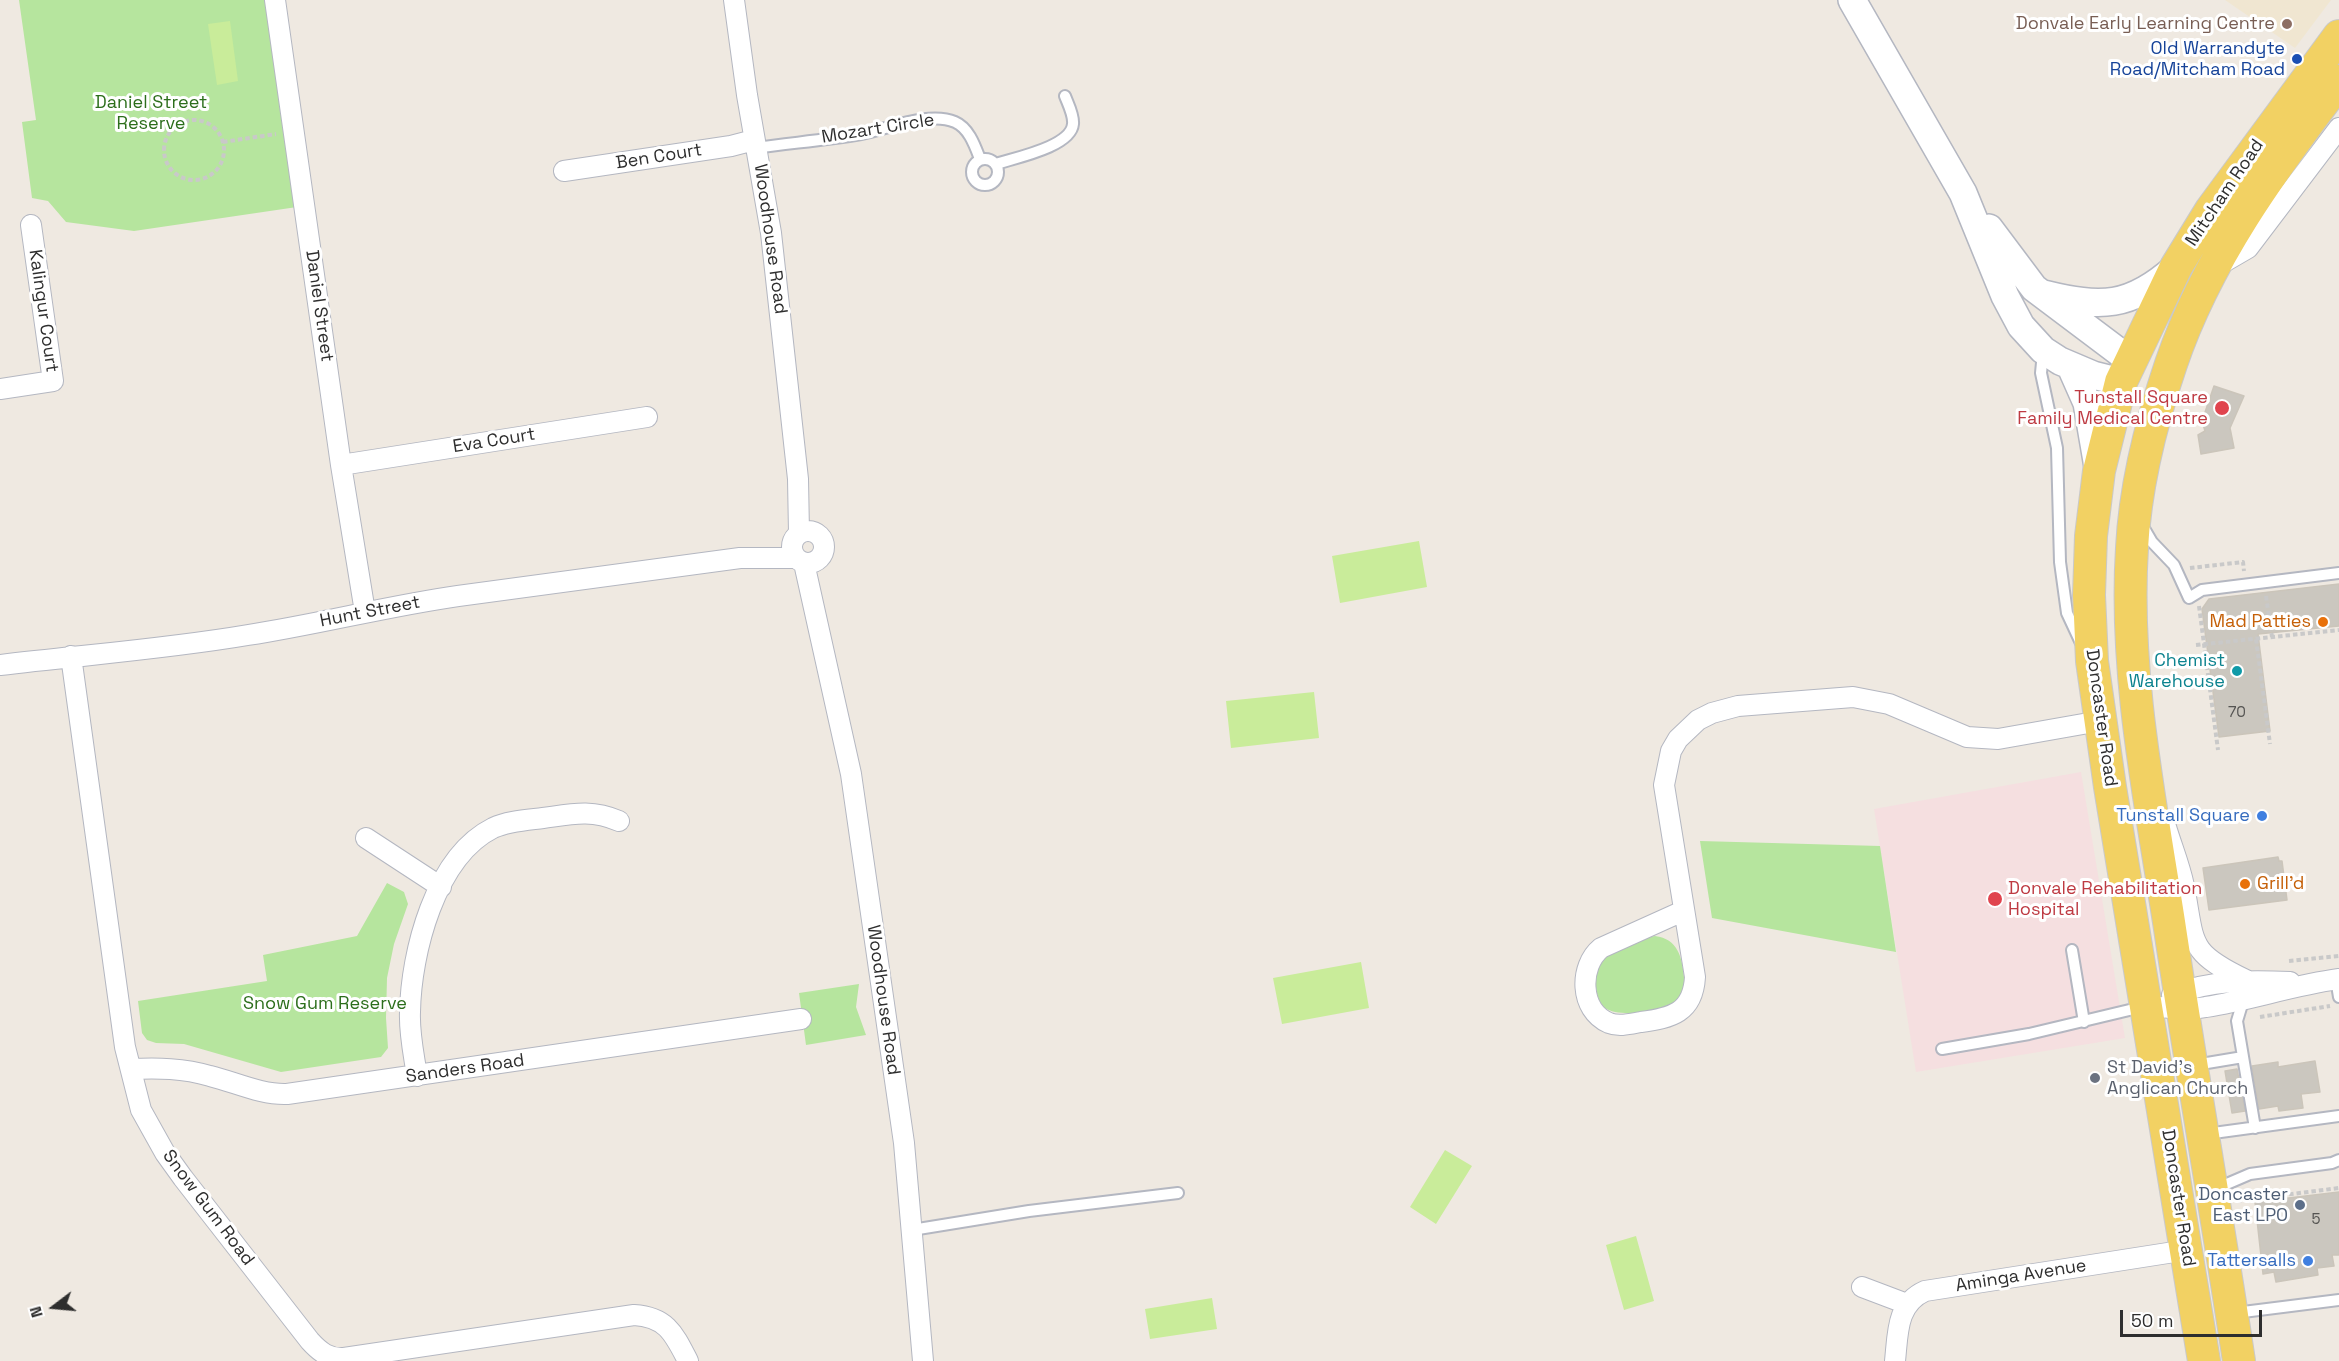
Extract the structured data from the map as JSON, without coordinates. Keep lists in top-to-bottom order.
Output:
{
  "streets": {
    "main road": ["Mitcham Road", "Doncaster Road"],
    "street": [
      "Ben Court",
      "Woodhouse Road",
      "Daniel Street",
      "Kalingur Court",
      "Eva Court",
      "Hunt Street",
      "Sanders Road",
      "Snow Gum Road",
      "Aminga Avenue"
    ],
    "lane": ["Mozart Circle"]
  },
  "crossings": [
    ["Mozart Circle", "Ben Court"],
    ["Mozart Circle", "Woodhouse Road"],
    ["Ben Court", "Woodhouse Road"],
    ["Mitcham Road", "Doncaster Road"],
    ["Woodhouse Road", "Hunt Street"],
    ["Daniel Street", "Eva Court"],
    ["Daniel Street", "Hunt Street"],
    ["Hunt Street", "Snow Gum Road"],
    ["Doncaster Road", "Aminga Avenue"],
    ["Sanders Road", "Snow Gum Road"]
  ],
  "parks": ["Daniel Street Reserve", "Snow Gum Reserve"],
  "places": [
    "Donvale Early Learning Centre",
    "Old Warrandyte Road/Mitcham Road",
    "Tunstall Square Family Medical Centre",
    "Mad Patties",
    "Chemist Warehouse",
    "Tunstall Square",
    "Grill'd",
    "Donvale Rehabilitation Hospital",
    "St David's Anglican Church",
    "Doncaster East LPO",
    "Tattersalls"
  ],
  "house_numbers": ["70", "5"],
  "scale_bar": "50 m",
  "north": "left"
}
